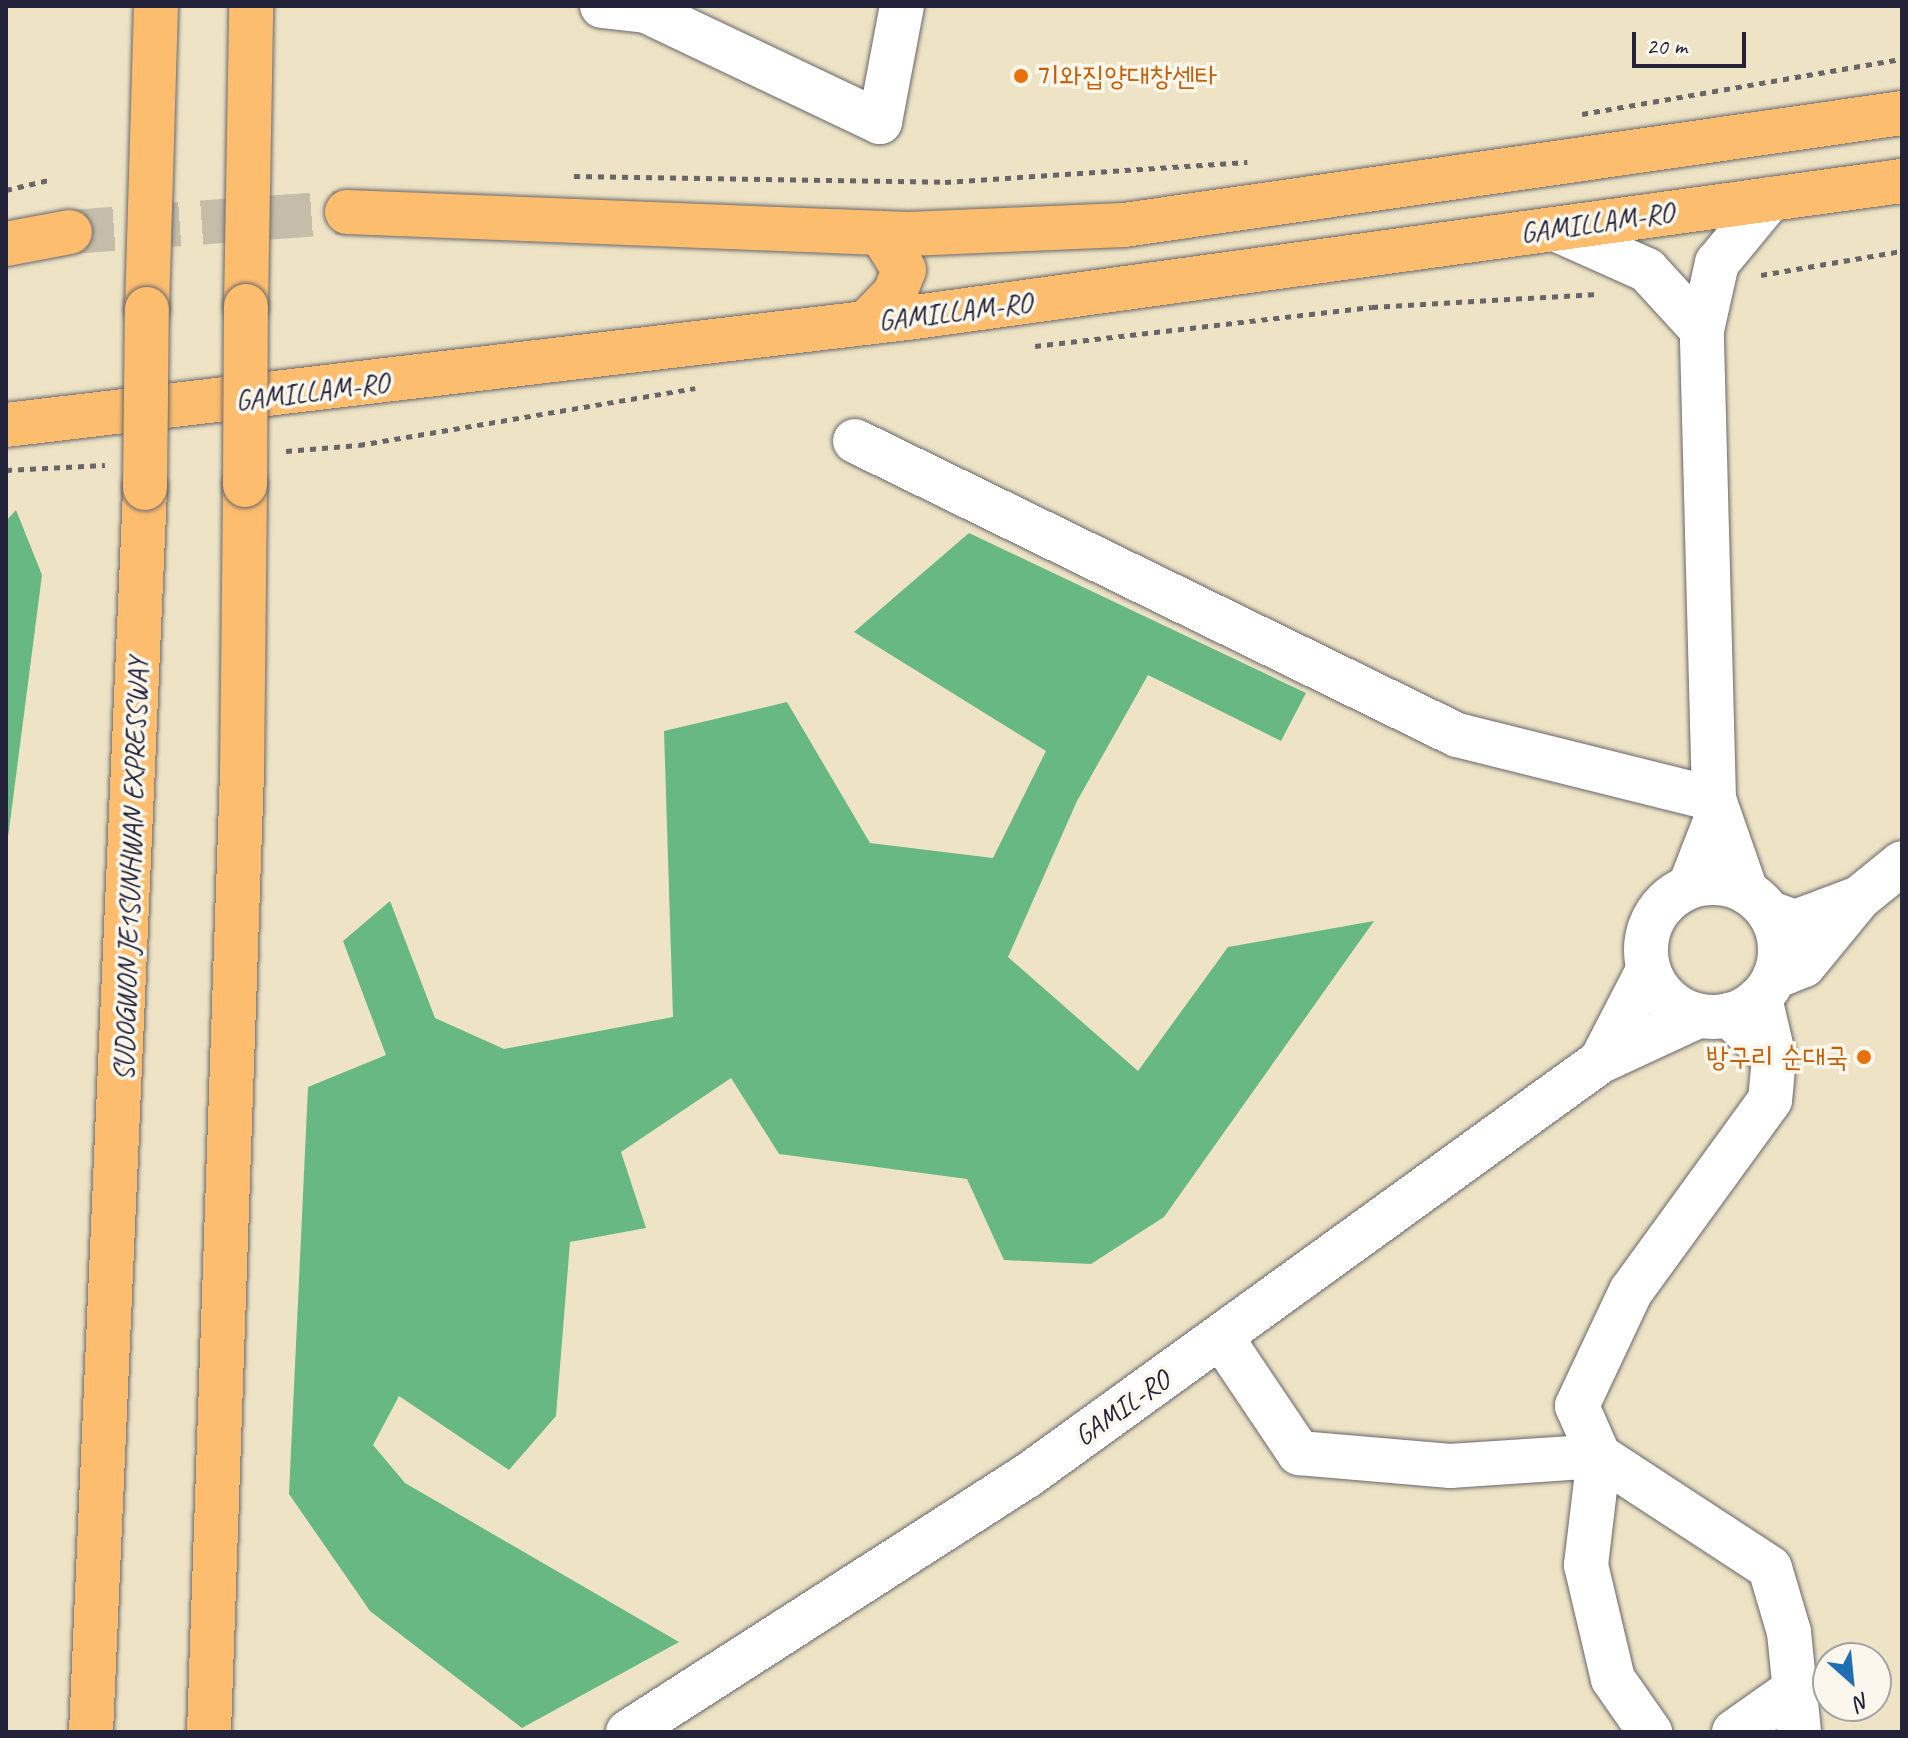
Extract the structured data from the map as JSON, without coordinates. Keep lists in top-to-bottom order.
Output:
{
  "streets": {
    "main road": ["GAMILLAM-RO", "SUDOGWON JE1SUNHWAN EXPRESSWAY"],
    "street": ["GAMIL-RO"]
  },
  "places": ["기와집양대창센타", "방구리 순대국"],
  "scale_bar": "20 m",
  "north": "bottom right"
}
